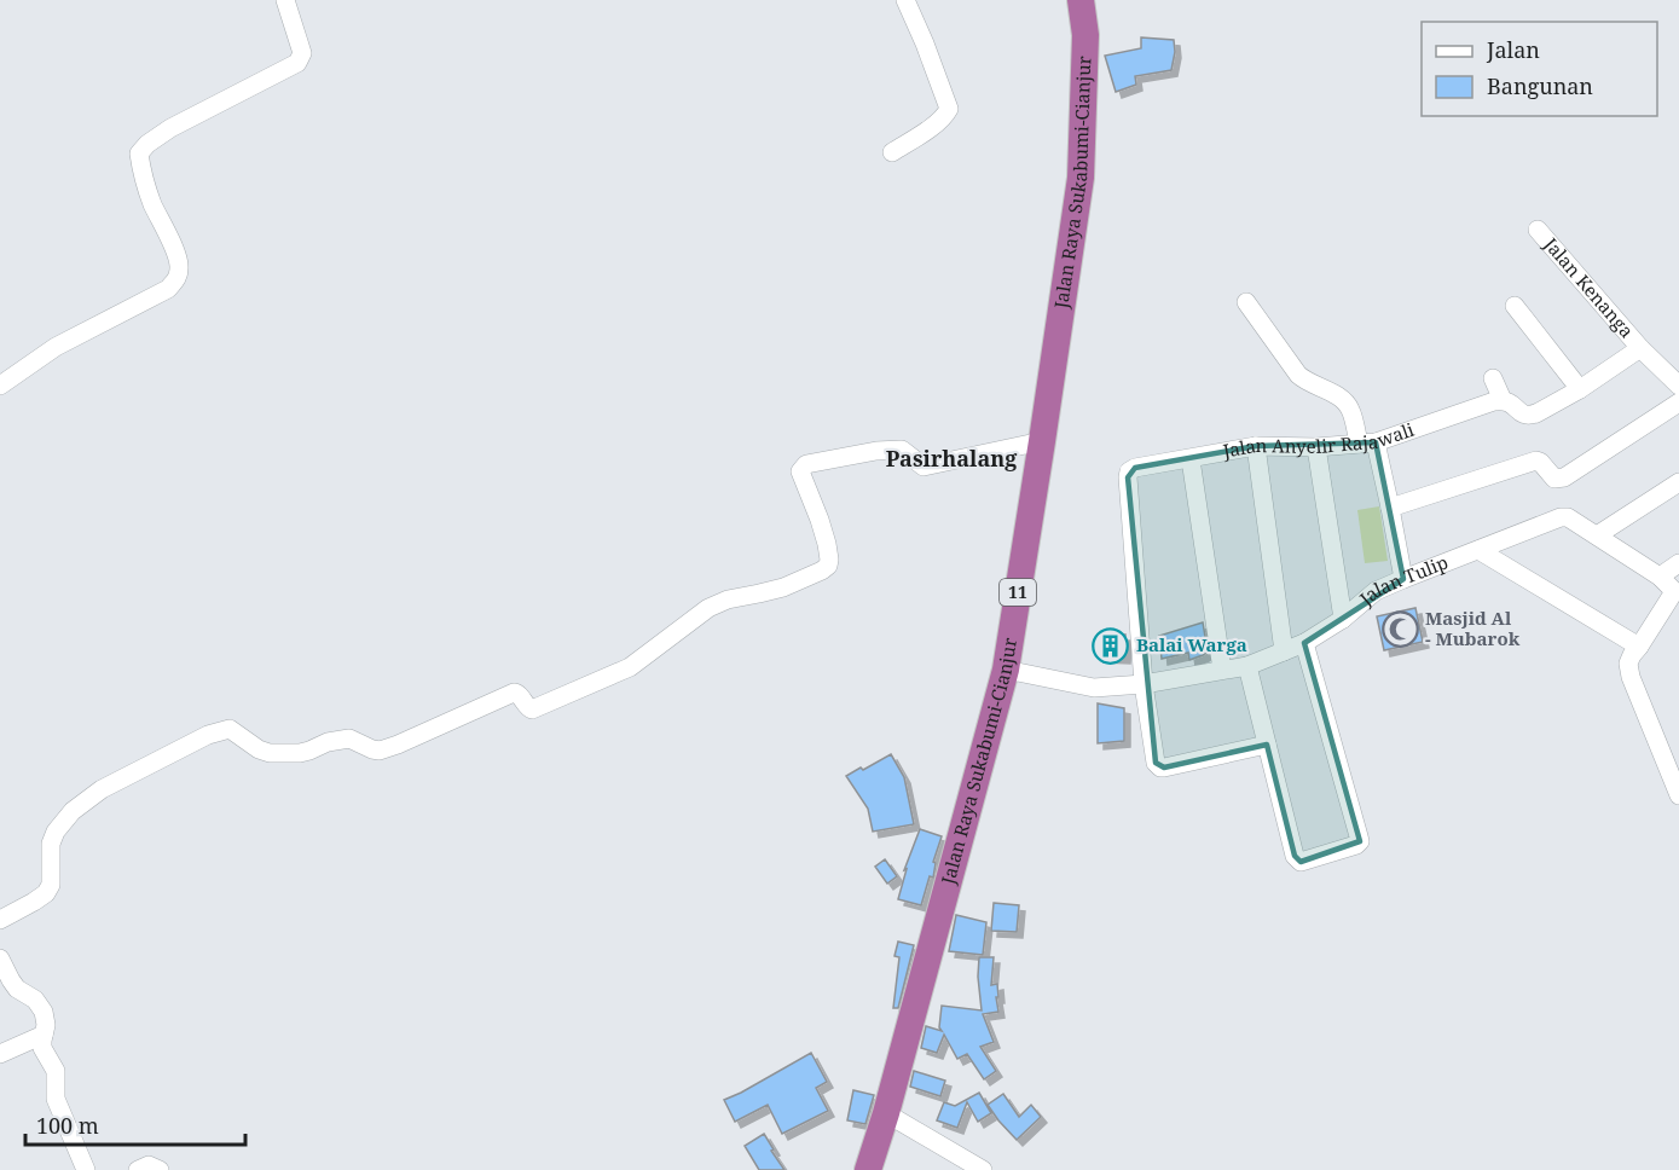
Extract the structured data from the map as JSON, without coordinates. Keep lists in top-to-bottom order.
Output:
{
  "streets": {
    "highway": ["Jalan Raya Sukabumi-Cianjur", "11"],
    "street": ["Jalan Kenanga", "Jalan Anyelir Rajawali", "Jalan Tulip"]
  },
  "crossings": [
    ["Jalan Raya Sukabumi-Cianjur", "Jalan Tulip"],
    ["Jalan Anyelir Rajawali", "Jalan Tulip"]
  ],
  "districts": ["Pasirhalang"],
  "places": {
    "mosque": ["Masjid Al - Mubarok"],
    "building": ["Balai Warga"]
  },
  "legend": ["Jalan", "Bangunan"],
  "scale_bar": "100 m"
}
